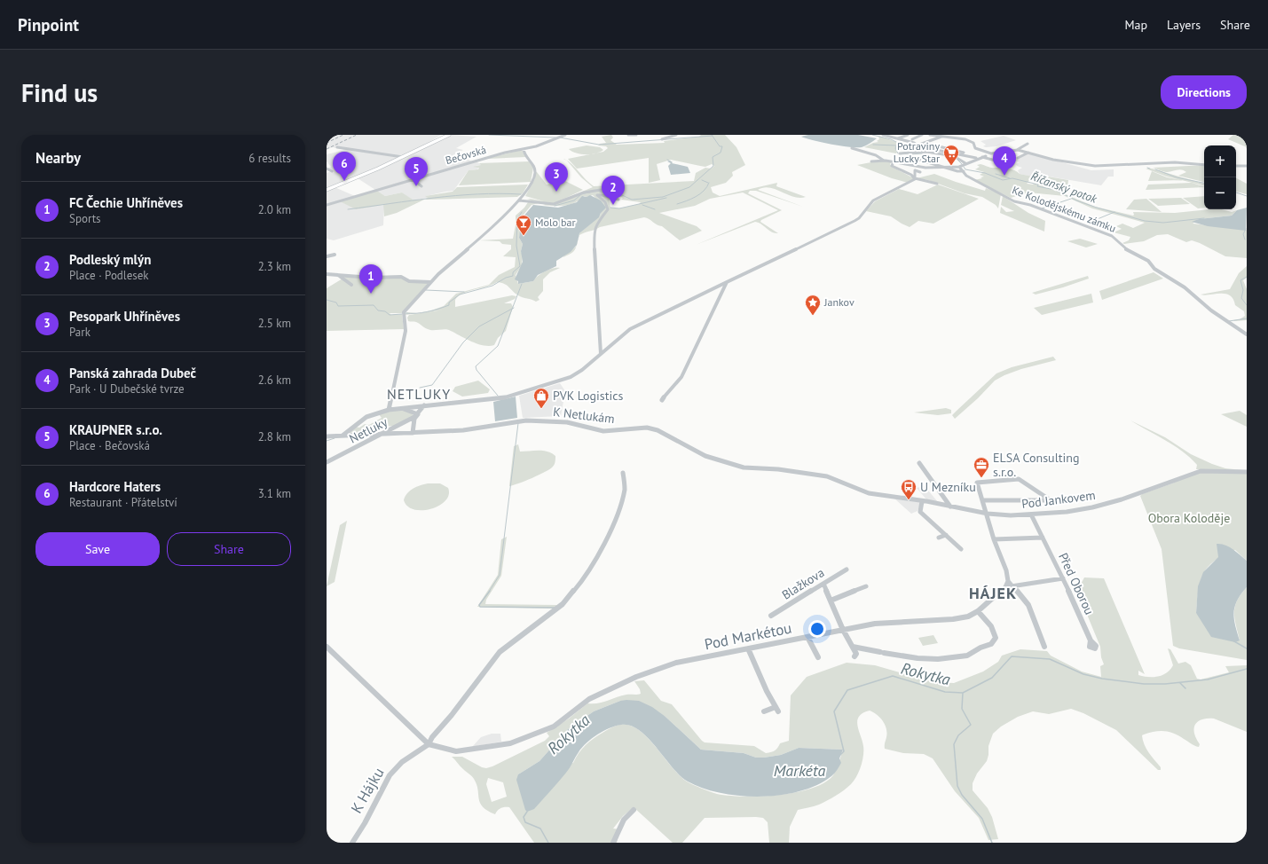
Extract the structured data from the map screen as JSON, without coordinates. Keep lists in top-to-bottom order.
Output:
{
  "streets": {
    "street": [
      "Bečovská",
      "Ke Kolodějskému zámku",
      "K Netlukám",
      "Netluky",
      "Pod Jankovem",
      "Blažkova",
      "Před Oborou",
      "Pod Markétou",
      "K Hájku"
    ]
  },
  "crossings": [
    ["K Netlukám", "Netluky"],
    ["K Netlukám", "Pod Jankovem"],
    ["Pod Jankovem", "Před Oborou"],
    ["Pod Markétou", "K Hájku"]
  ],
  "districts": ["NETLUKY", "HÁJEK"],
  "water": ["Říčanský potok", "Rokytka", "Markéta"],
  "parks": ["Obora Koloděje"],
  "places": {
    "supermarket": ["Potraviny Lucky Star"],
    "bar": ["Molo bar"],
    "place": ["Jankov"],
    "shop": ["PVK Logistics"],
    "office": ["ELSA Consulting s.r.o."],
    "bus stop": ["U Mezníku"]
  },
  "page": {
    "header": "Pinpoint",
    "nav": ["Map", "Layers", "Share"],
    "buttons": [
      "Directions",
      ["Save", "Share"]
    ],
    "title": "Find us",
    "heading": ["Nearby", "6 results"],
    "map_buttons": ["+", "−"],
    "pins": [
      "4",
      "6",
      "5",
      "3",
      "2",
      "1"
    ],
    "list": [
      {
        "mark": "1",
        "name": "FC Čechie Uhříněves",
        "note": "Sports",
        "value": "2.0 km"
      },
      {
        "mark": "2",
        "name": "Podleský mlýn",
        "note": "Place · Podlesek",
        "value": "2.3 km"
      },
      {
        "mark": "3",
        "name": "Pesopark Uhříněves",
        "note": "Park",
        "value": "2.5 km"
      },
      {
        "mark": "4",
        "name": "Panská zahrada Dubeč",
        "note": "Park · U Dubečské tvrze",
        "value": "2.6 km"
      },
      {
        "mark": "5",
        "name": "KRAUPNER s.r.o.",
        "note": "Place · Bečovská",
        "value": "2.8 km"
      },
      {
        "mark": "6",
        "name": "Hardcore Haters",
        "note": "Restaurant · Přátelství",
        "value": "3.1 km"
      }
    ]
  }
}
